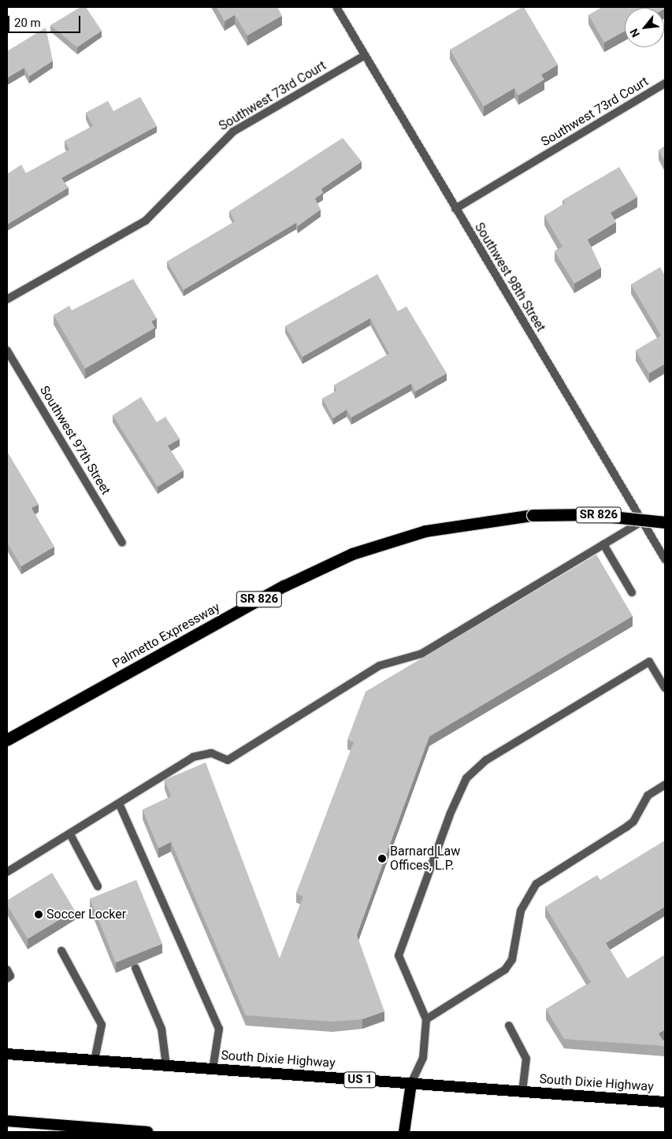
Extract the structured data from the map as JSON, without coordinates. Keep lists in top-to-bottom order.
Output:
{
  "streets": {
    "highway": [
      "SR 826",
      "Palmetto Expressway",
      "South Dixie Highway",
      "US 1"
    ],
    "street": ["Southwest 73rd Court", "Southwest 98th Street", "Southwest 97th Street"]
  },
  "crossings": [
    ["Southwest 73rd Court", "Southwest 98th Street"]
  ],
  "places": ["Barnard Law Offices, L.P.", "Soccer Locker"],
  "scale_bar": "20 m",
  "north": "bottom left"
}
